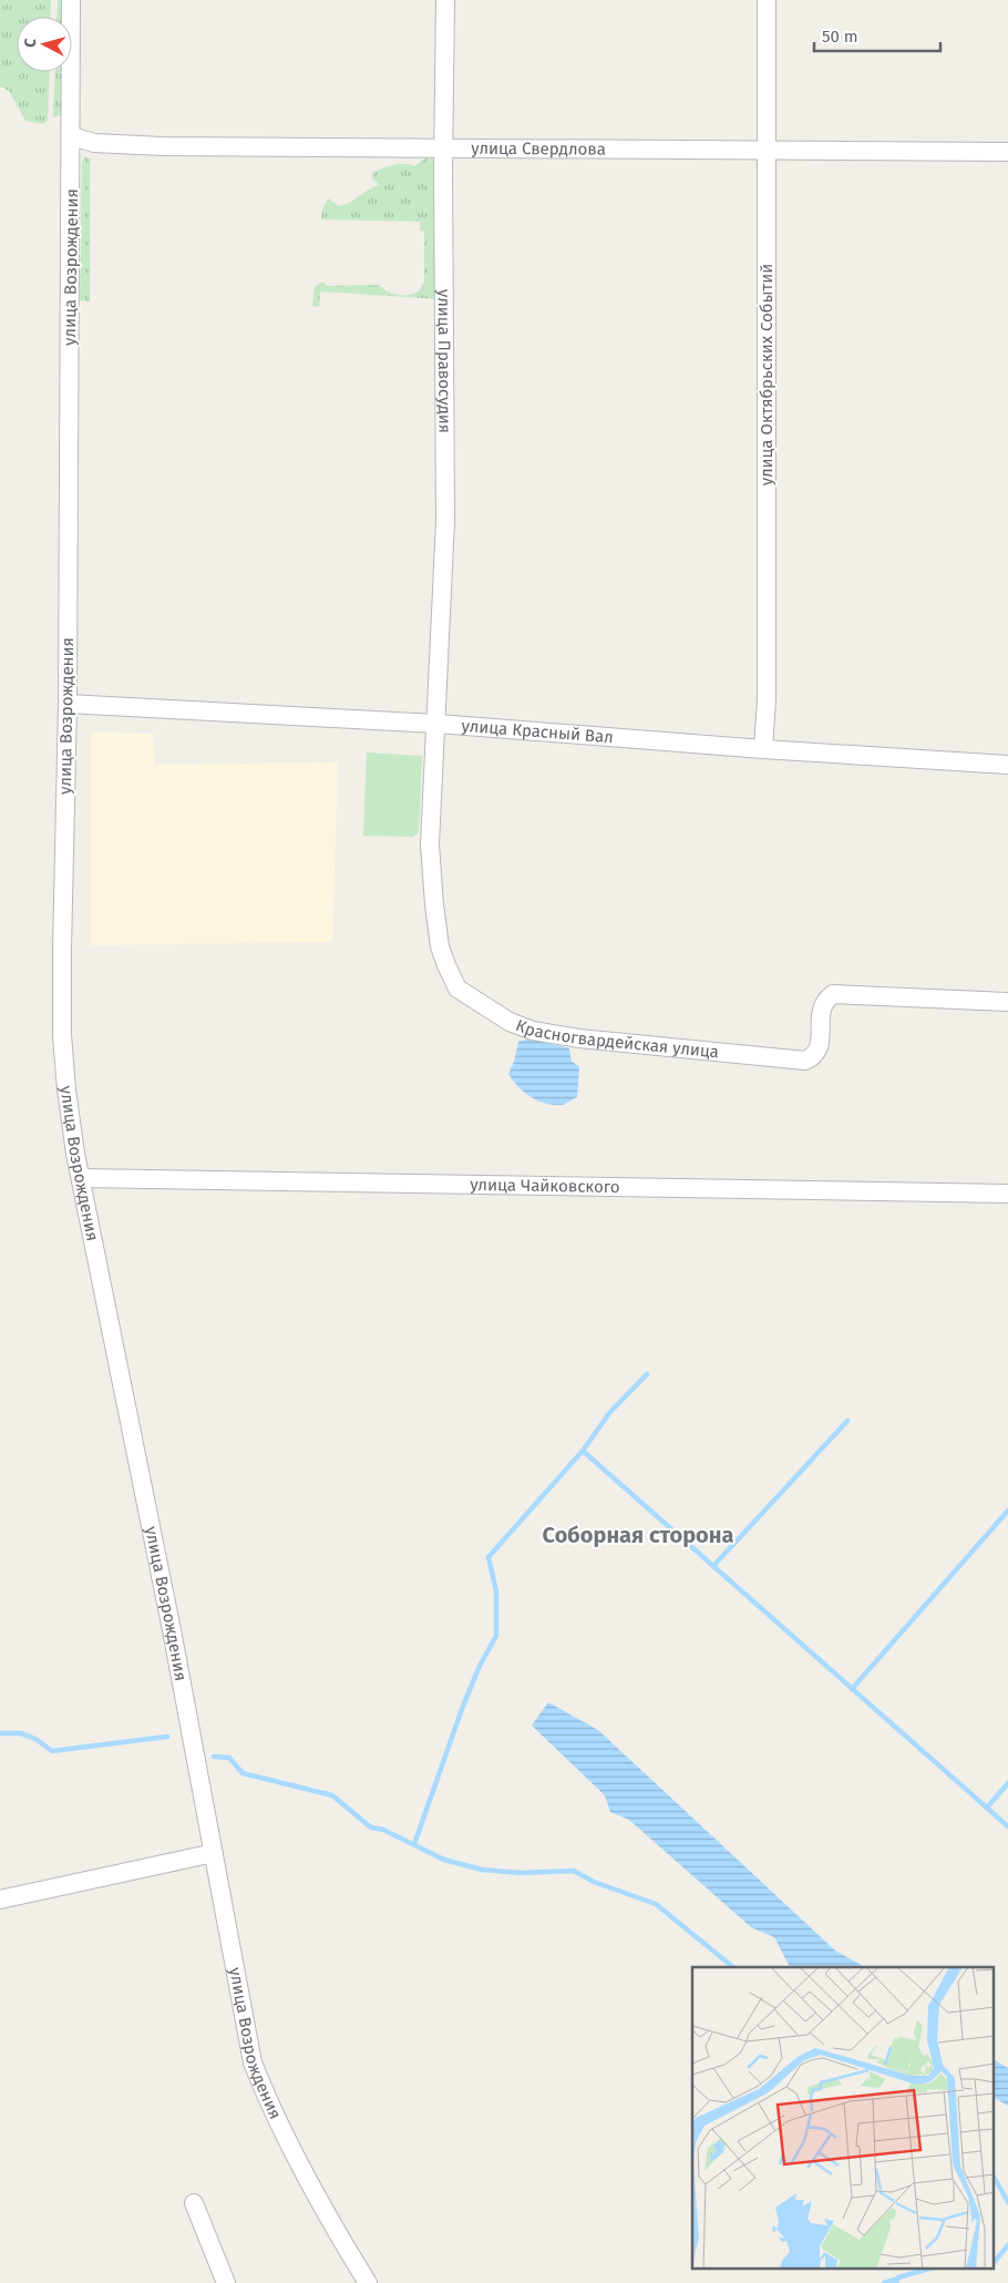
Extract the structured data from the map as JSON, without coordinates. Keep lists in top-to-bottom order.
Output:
{
  "streets": {
    "street": [
      "улица Свердлова",
      "улица Возрождения",
      "улица Правосудия",
      "улица Октябрьских Событий",
      "улица Красный Вал",
      "Красногвардейская улица",
      "улица Чайковского"
    ]
  },
  "crossings": [
    ["улица Свердлова", "улица Возрождения"],
    ["улица Свердлова", "улица Правосудия"],
    ["улица Свердлова", "улица Октябрьских Событий"],
    ["улица Возрождения", "улица Красный Вал"],
    ["улица Возрождения", "улица Чайковского"],
    ["улица Правосудия", "улица Красный Вал"],
    ["улица Правосудия", "Красногвардейская улица"],
    ["улица Октябрьских Событий", "улица Красный Вал"],
    ["улица Красный Вал", "Красногвардейская улица"]
  ],
  "districts": ["Соборная сторона"],
  "scale_bar": "50 m",
  "north": "left"
}
